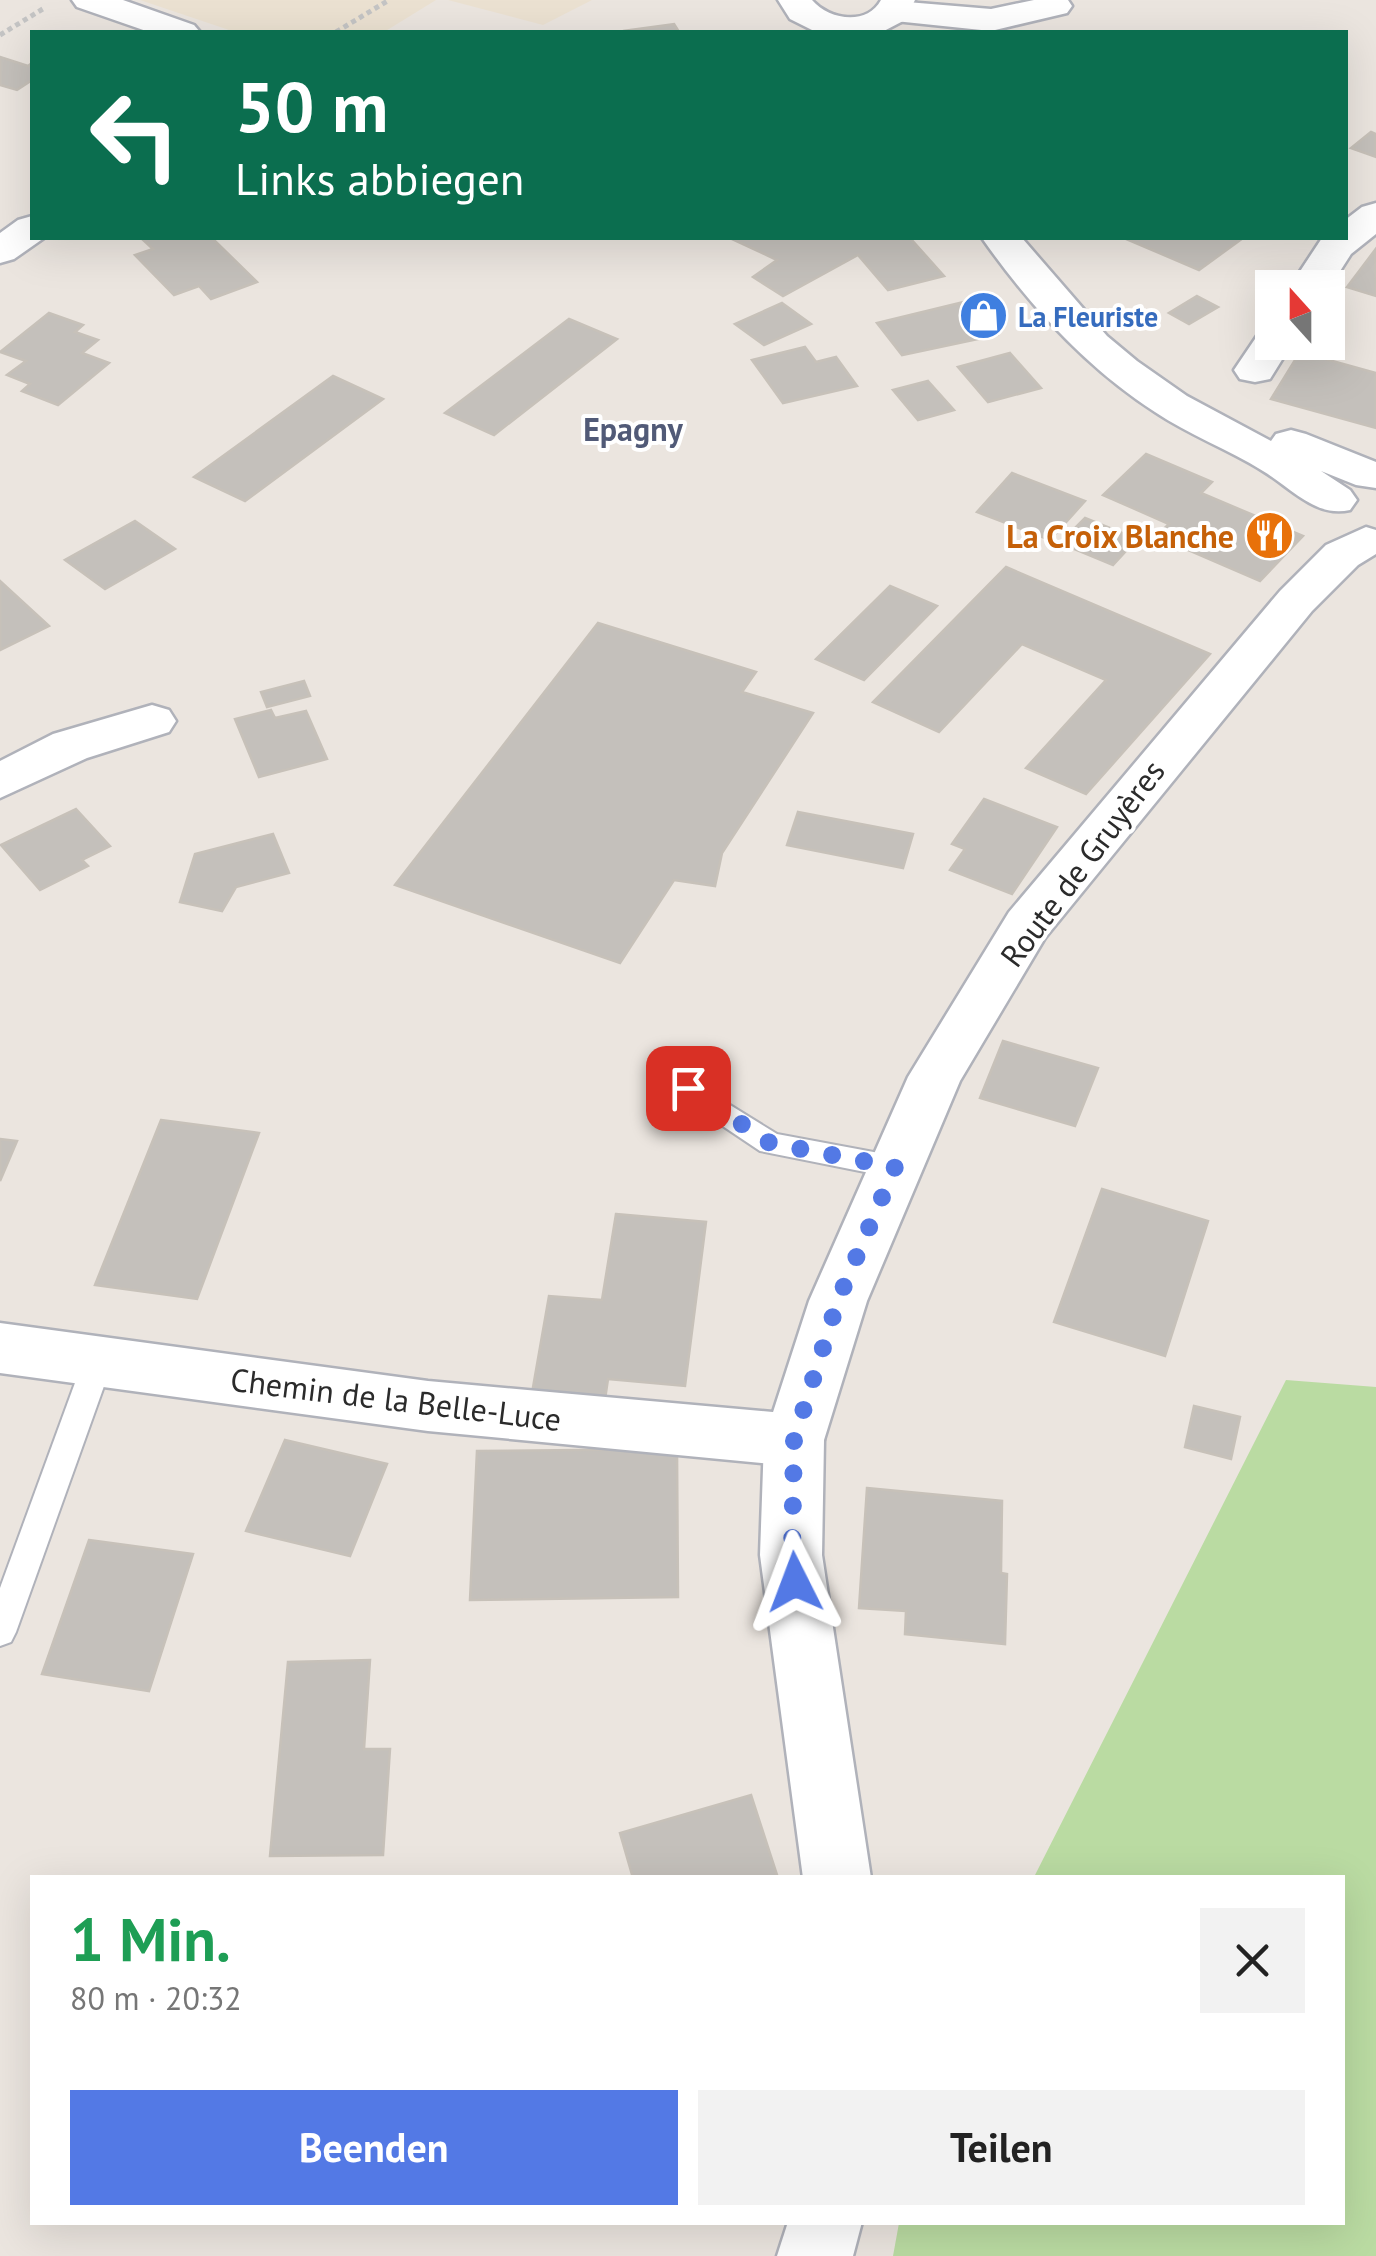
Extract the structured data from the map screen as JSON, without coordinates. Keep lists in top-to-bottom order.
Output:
{
  "streets": {
    "street": ["Route de Gruyères", "Chemin de la Belle-Luce"]
  },
  "crossings": [
    ["Route de Gruyères", "Chemin de la Belle-Luce"]
  ],
  "districts": ["Epagny"],
  "places": {
    "shop": ["La Fleuriste"],
    "restaurant": ["La Croix Blanche"]
  },
  "north": "top",
  "page": {
    "turn": ["50 m", "Links abbiegen"],
    "heading": ["1 Min.", "80 m · 20:32"],
    "buttons": ["Beenden", "Teilen"]
  }
}
